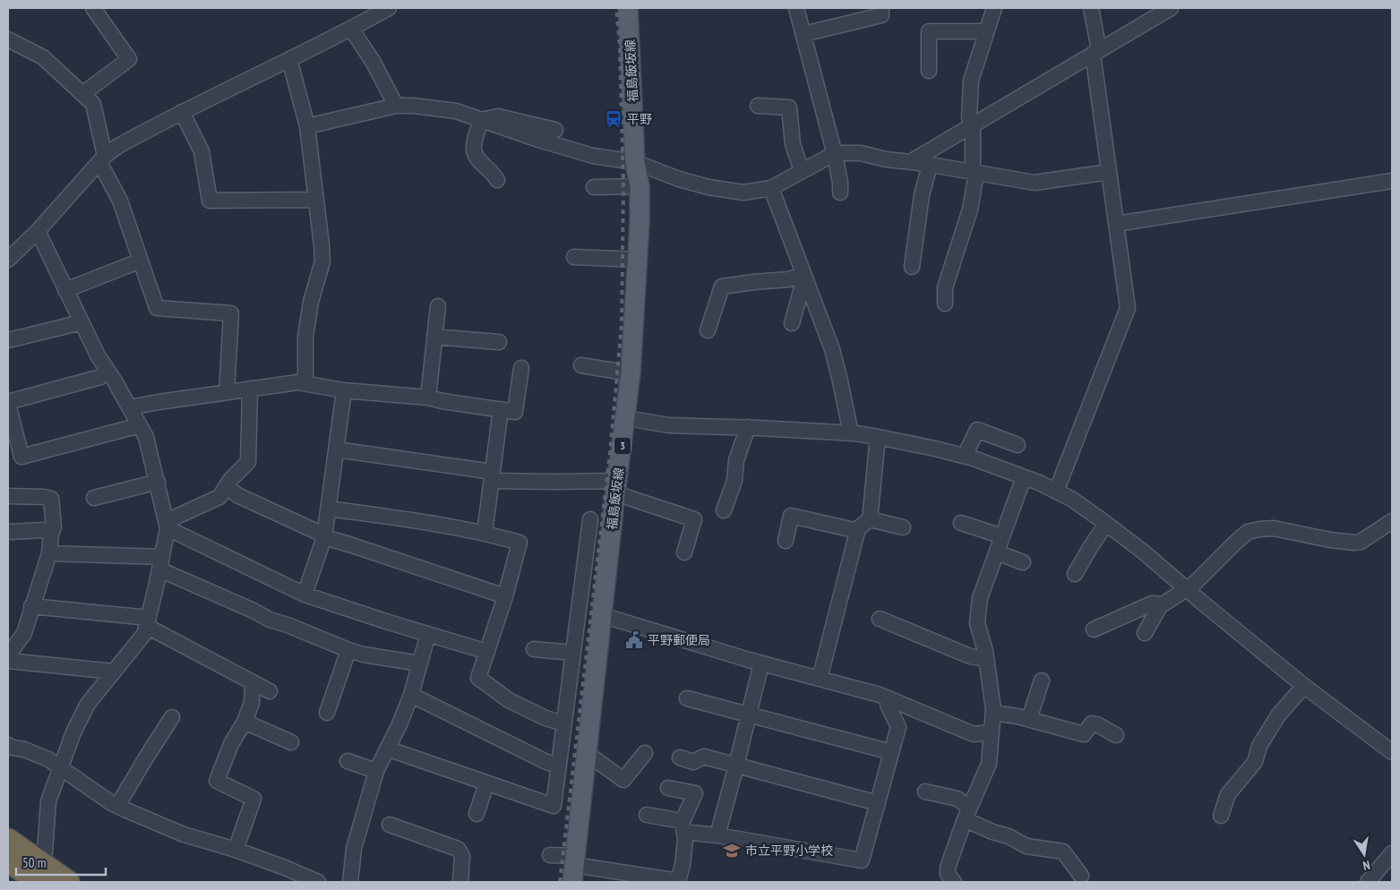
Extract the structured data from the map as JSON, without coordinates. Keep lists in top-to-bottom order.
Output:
{
  "streets": {
    "main road": ["福島飯坂線", "3"]
  },
  "places": {
    "station": ["平野"],
    "public building": ["平野郵便局"],
    "school or university": ["市立平野小学校"]
  },
  "scale_bar": "50 m",
  "north": "bottom"
}
